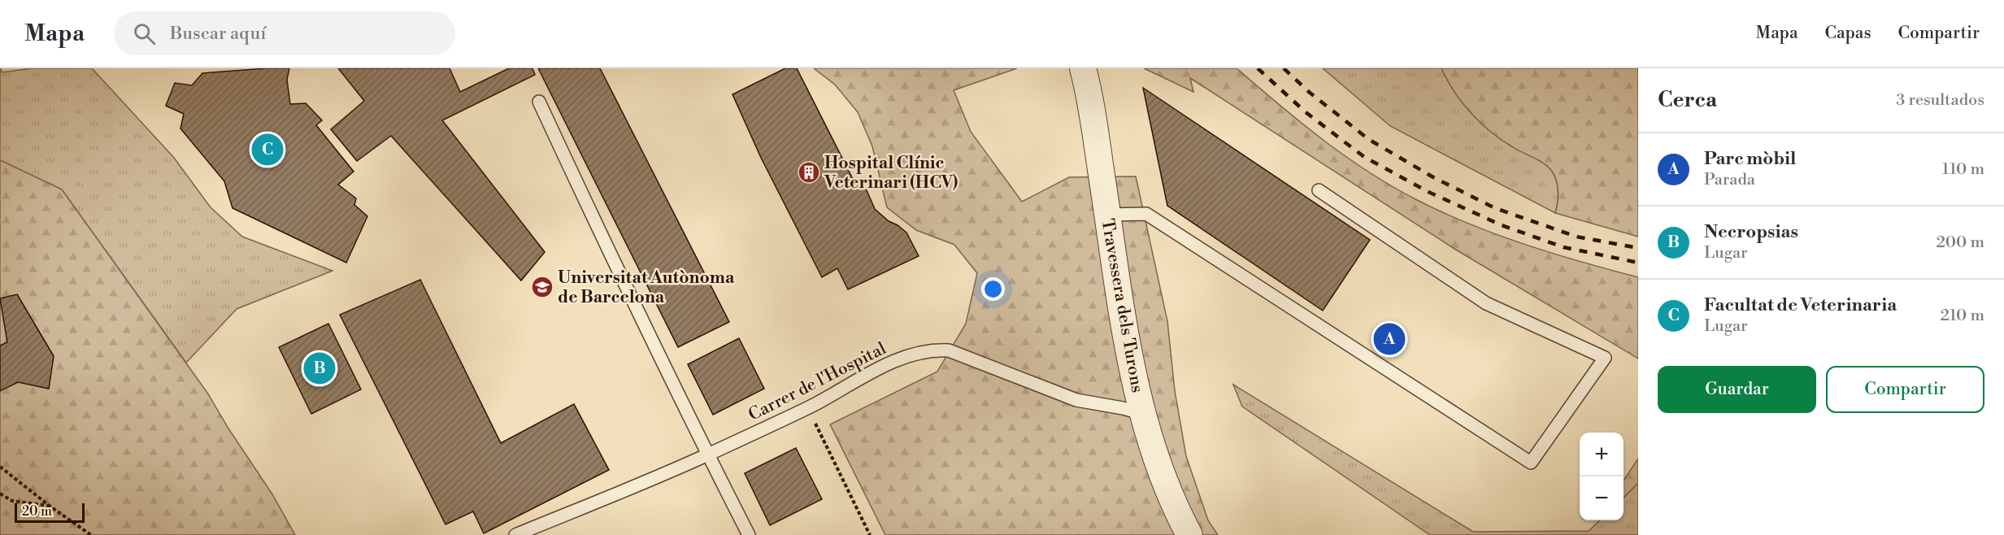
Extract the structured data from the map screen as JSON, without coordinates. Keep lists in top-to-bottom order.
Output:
{
  "streets": {
    "street": ["Travessera dels Turons"],
    "lane": ["Carrer de l'Hospital"]
  },
  "crossings": [
    ["Travessera dels Turons", "Carrer de l'Hospital"]
  ],
  "places": {
    "building": ["Hospital Clínic Veterinari (HCV)"],
    "school or university": ["Universitat Autònoma de Barcelona"]
  },
  "scale_bar": "20 m",
  "page": {
    "header": "Mapa",
    "search": "Buscar aquí",
    "nav": ["Mapa", "Capas", "Compartir"],
    "heading": ["Cerca", "3 resultados"],
    "pins": ["C", "A", "B"],
    "list": [
      {
        "mark": "A",
        "name": "Parc mòbil",
        "note": "Parada",
        "value": "110 m"
      },
      {
        "mark": "B",
        "name": "Necropsias",
        "note": "Lugar",
        "value": "200 m"
      },
      {
        "mark": "C",
        "name": "Facultat de Veterinaria",
        "note": "Lugar",
        "value": "210 m"
      }
    ],
    "buttons": ["Guardar", "Compartir"],
    "map_buttons": ["+", "−"],
    "scale": "20 m"
  }
}
